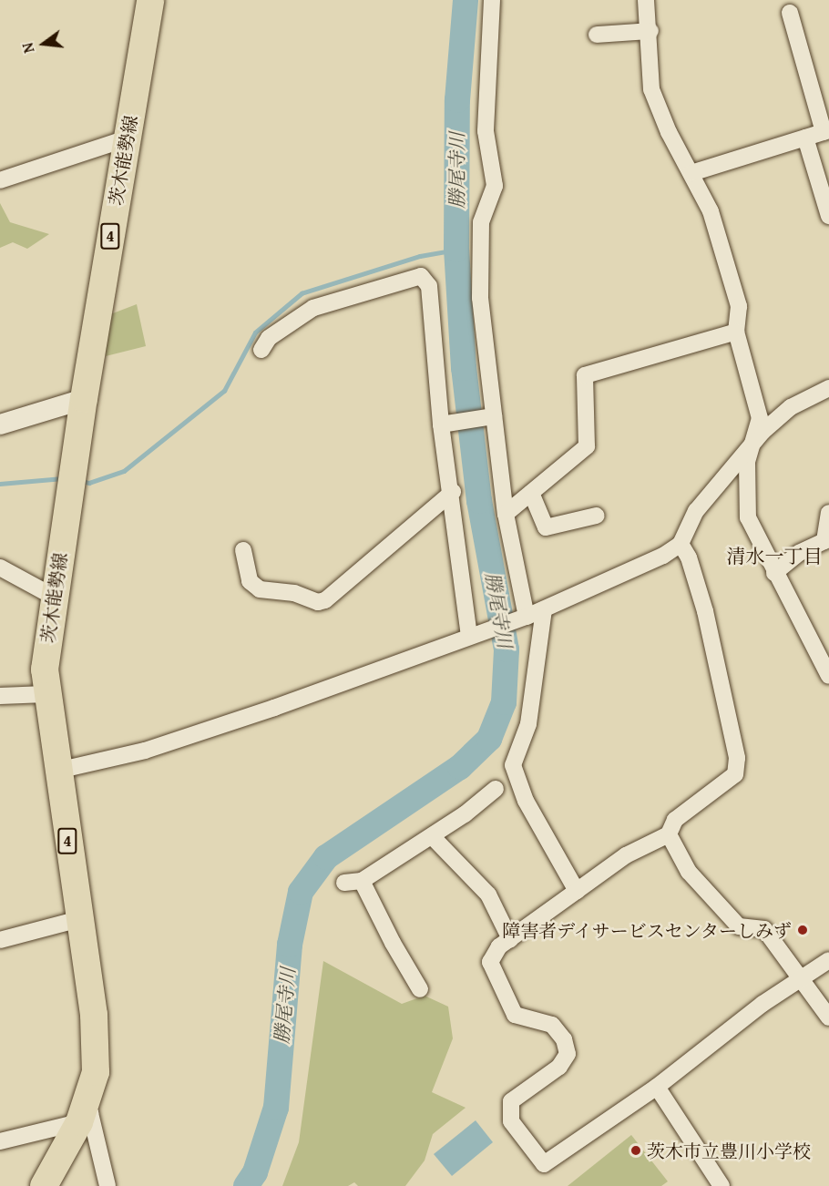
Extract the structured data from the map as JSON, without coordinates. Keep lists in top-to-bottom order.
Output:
{
  "streets": {
    "main road": ["茨木能勢線", "4"]
  },
  "districts": ["清水一丁目"],
  "water": ["勝尾寺川"],
  "places": ["障害者デイサービスセンターしみず", "茨木市立豊川小学校"],
  "north": "left"
}
